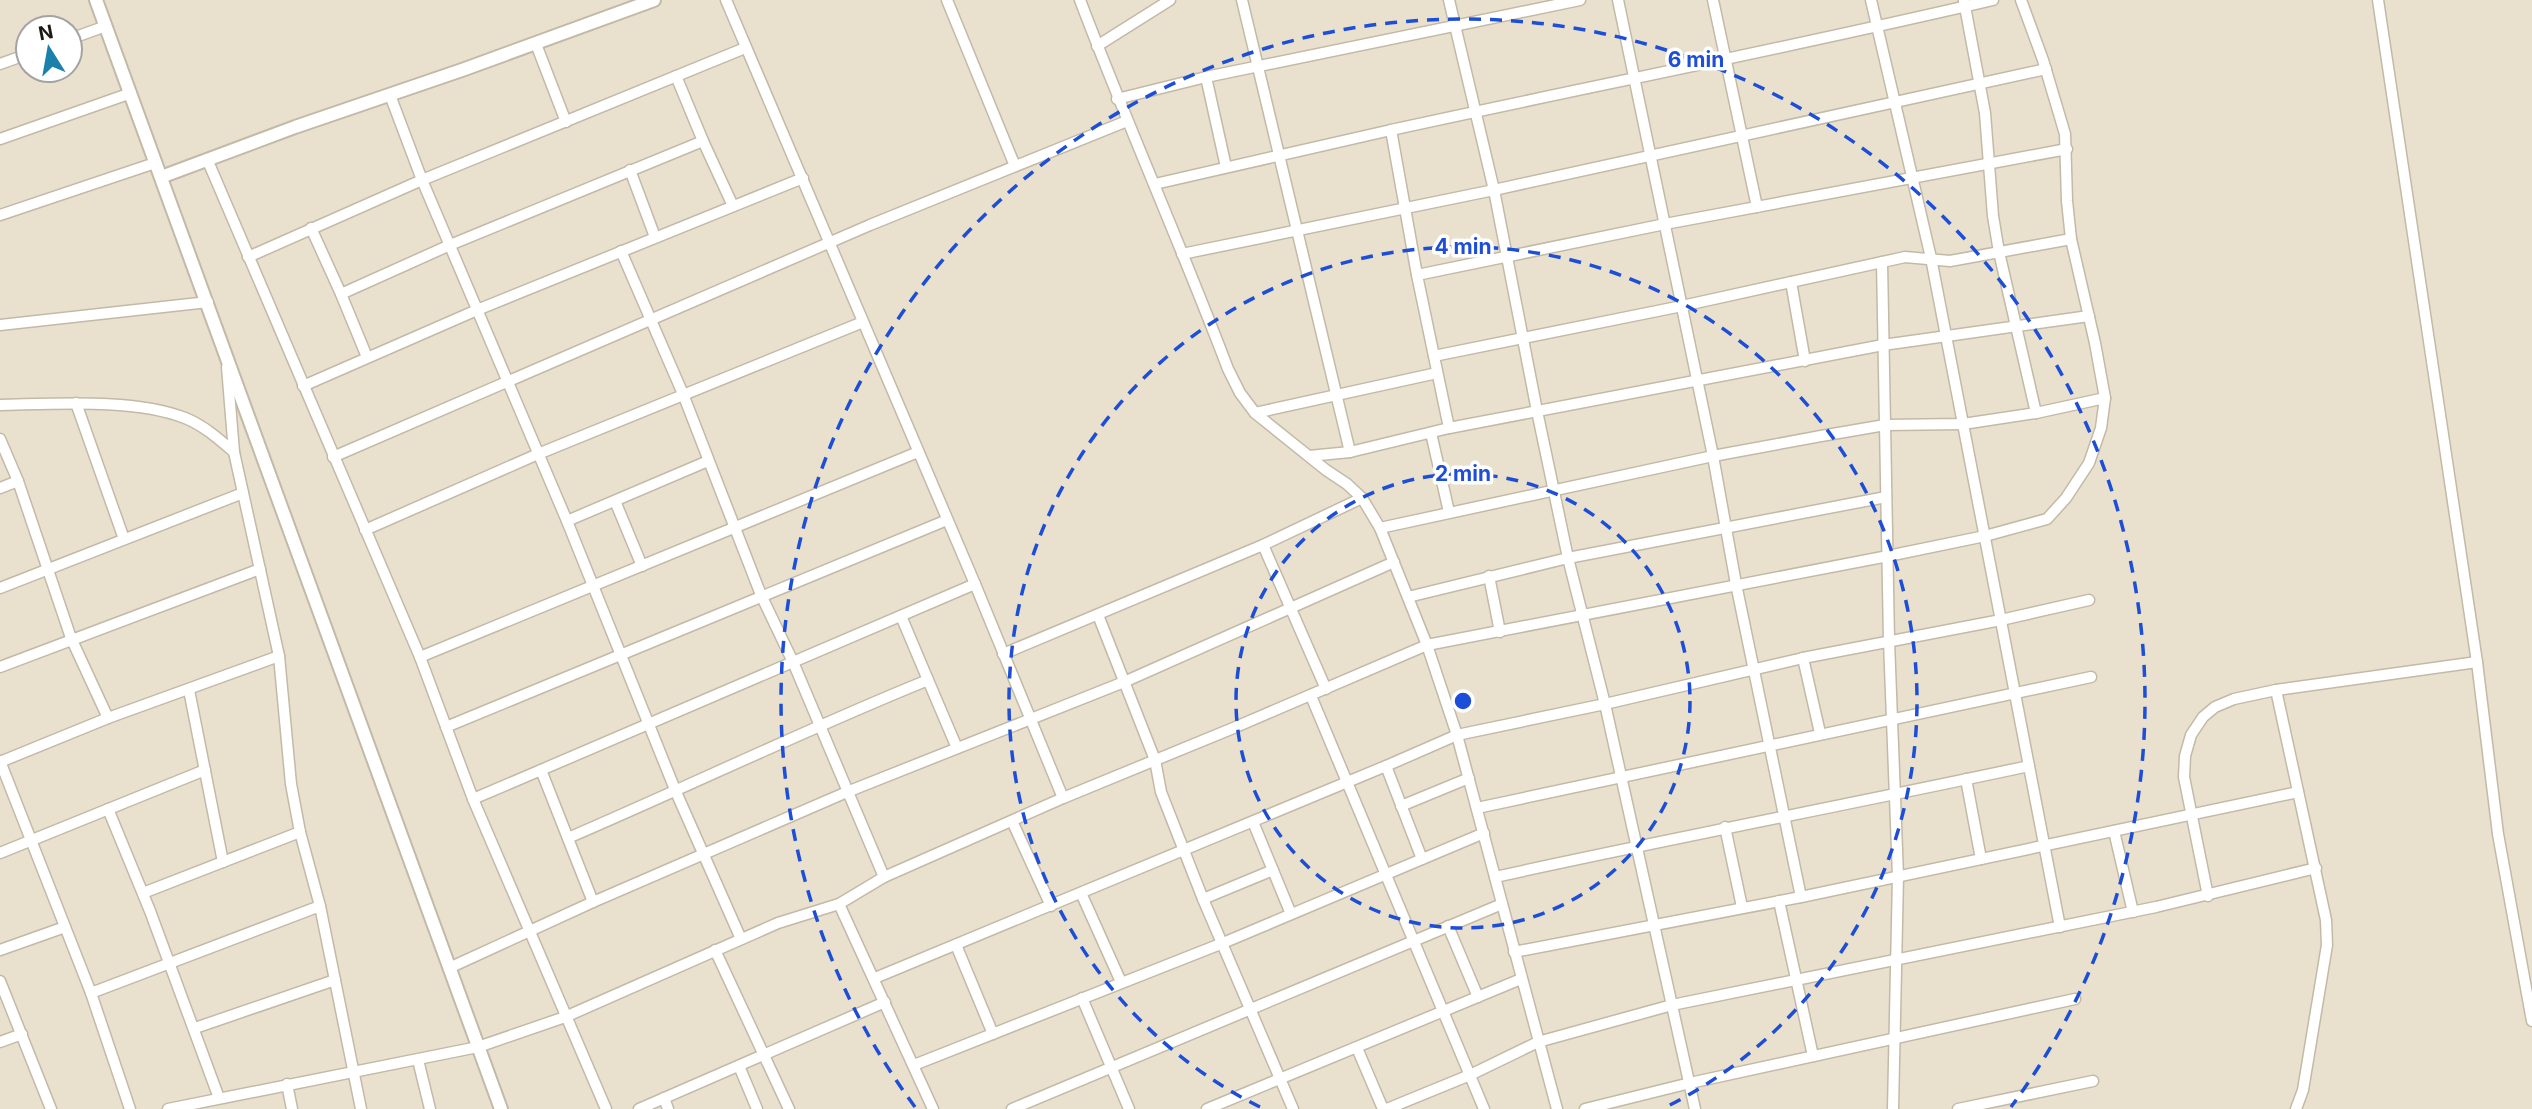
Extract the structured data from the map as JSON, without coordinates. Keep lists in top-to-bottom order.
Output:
{
  "north": "top",
  "rings": ["6 min", "4 min", "2 min"]
}
